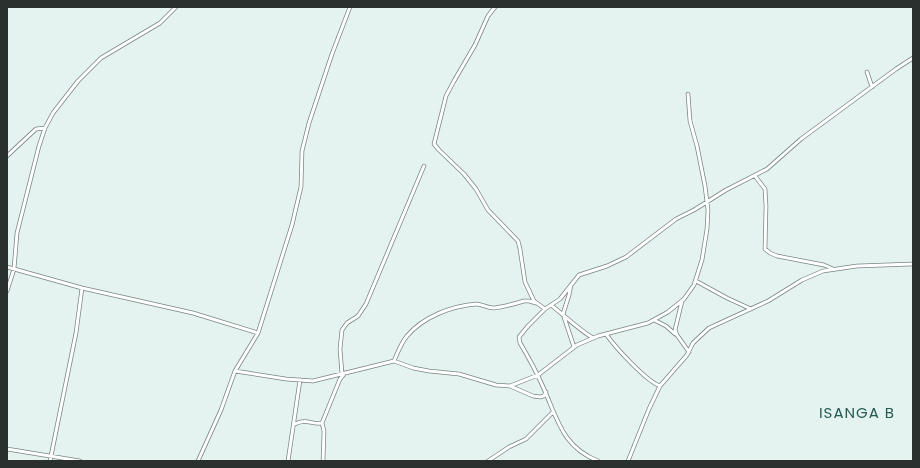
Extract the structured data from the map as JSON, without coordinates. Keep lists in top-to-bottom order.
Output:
{
  "districts": ["ISANGA B"]
}
